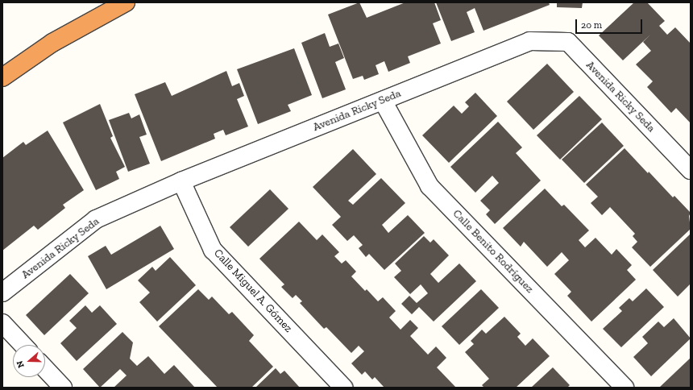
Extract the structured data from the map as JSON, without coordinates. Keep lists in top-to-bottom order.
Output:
{
  "streets": {
    "street": ["Avenida Ricky Seda", "Calle Benito Rodríguez", "Calle Miguel A. Gómez"]
  },
  "crossings": [
    ["Avenida Ricky Seda", "Calle Benito Rodríguez"],
    ["Avenida Ricky Seda", "Calle Miguel A. Gómez"]
  ],
  "scale_bar": "20 m",
  "north": "left"
}
